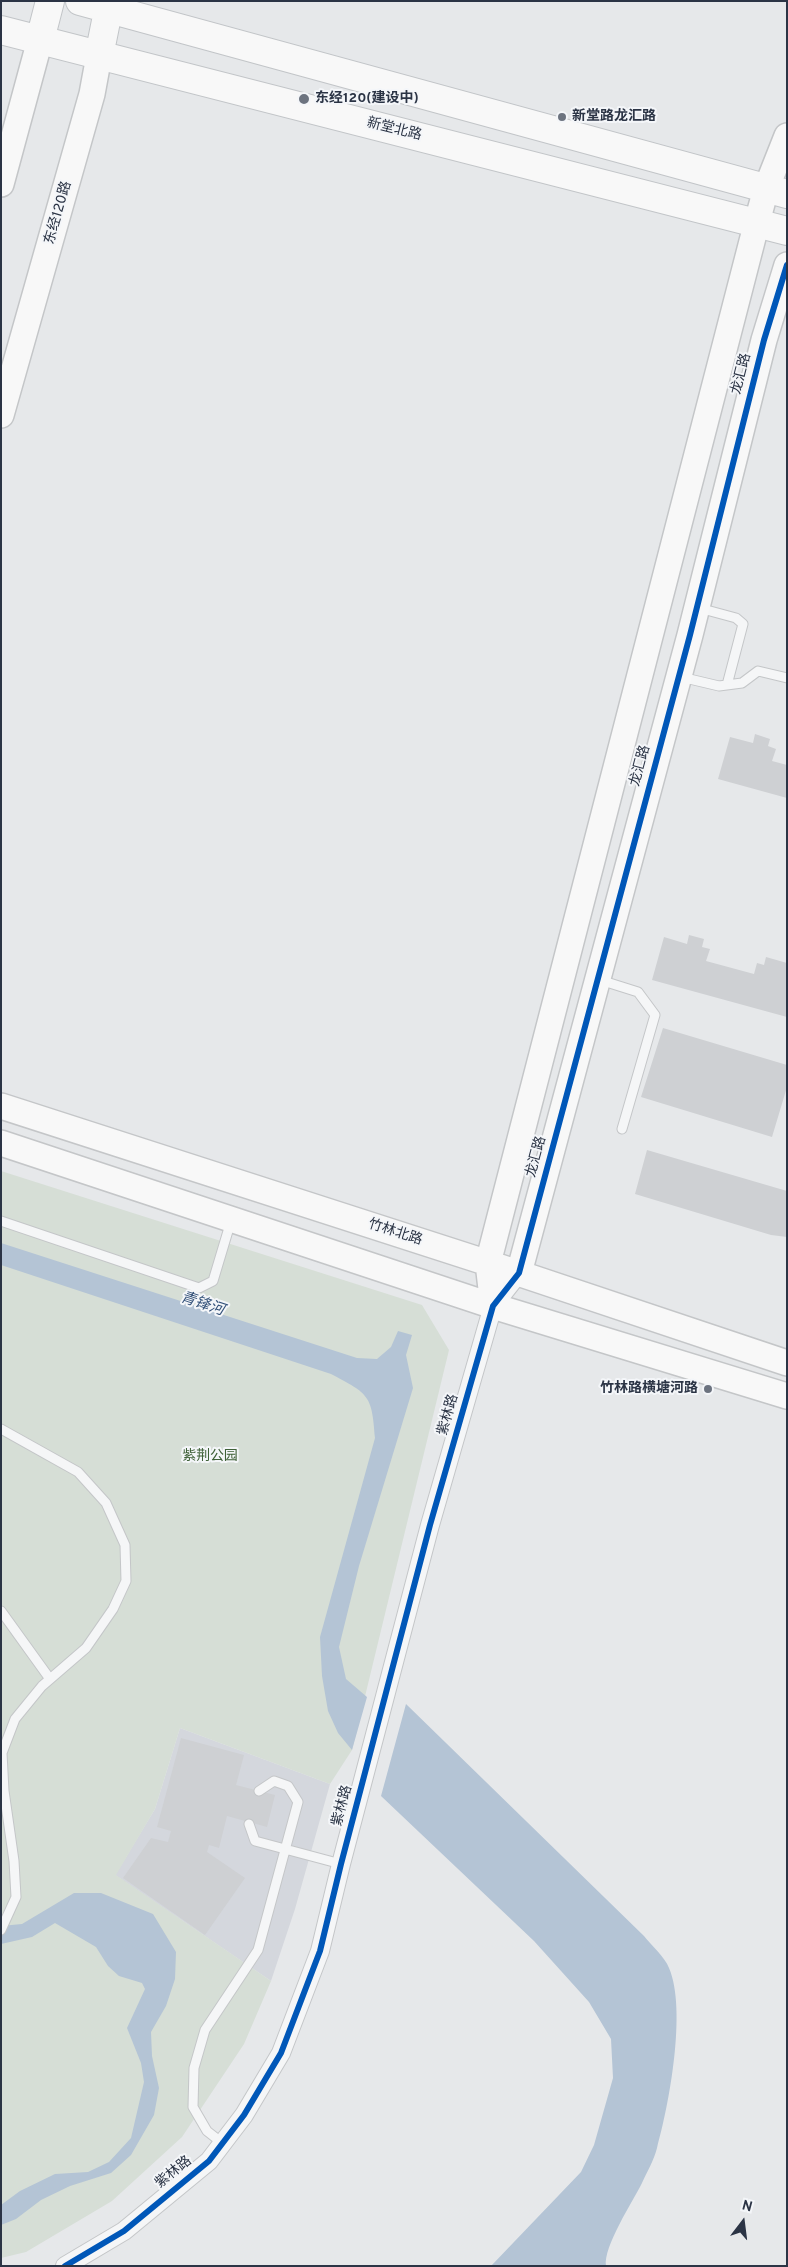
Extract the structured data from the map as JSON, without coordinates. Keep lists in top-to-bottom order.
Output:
{
  "streets": {
    "main road": ["新堂北路", "东经120路"],
    "street": ["龙汇路", "竹林北路", "紫林路"]
  },
  "crossings": [
    ["新堂北路", "东经120路"],
    ["新堂北路", "龙汇路"],
    ["龙汇路", "竹林北路"],
    ["龙汇路", "紫林路"],
    ["竹林北路", "紫林路"]
  ],
  "water": ["青锋河"],
  "parks": ["紫荆公园"],
  "places": ["东经120(建设中)", "新堂路龙汇路", "竹林路横塘河路"],
  "north": "top"
}
